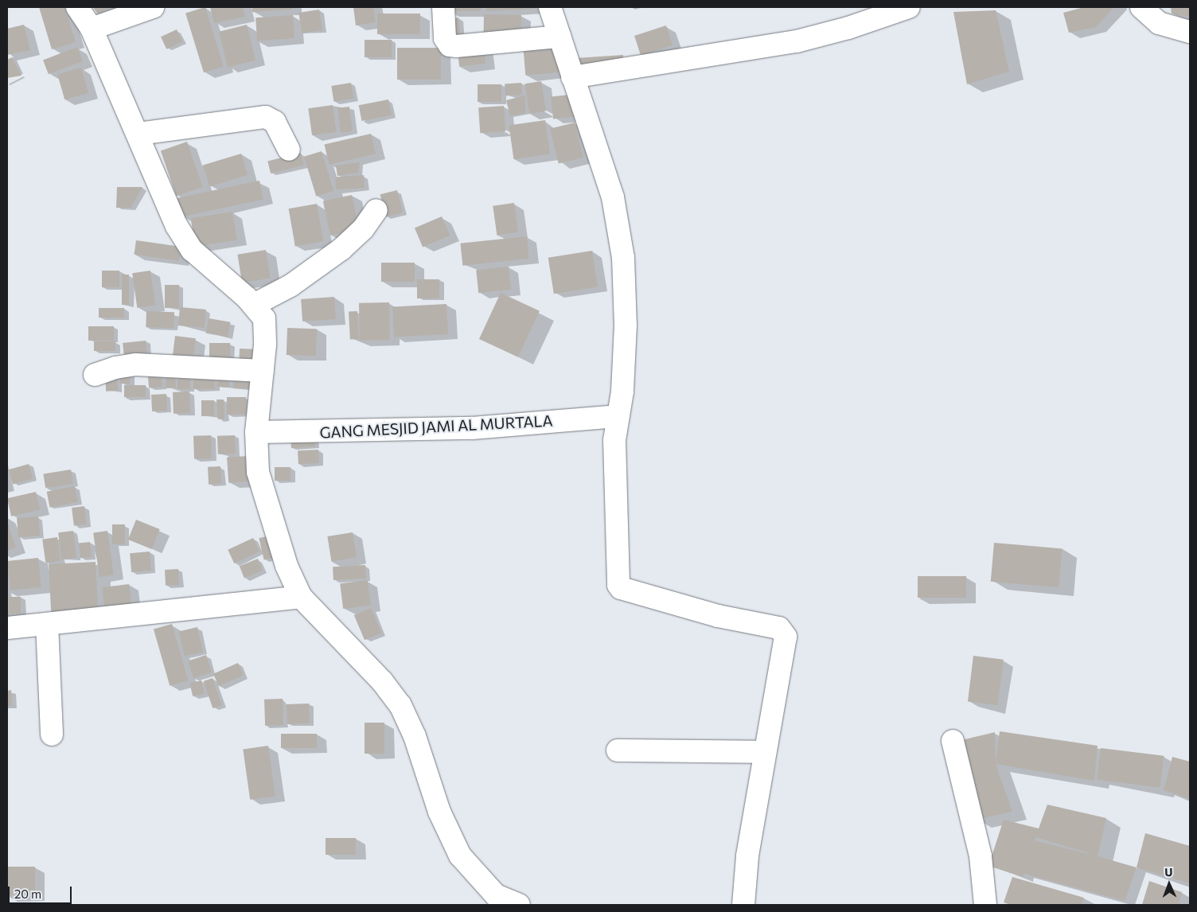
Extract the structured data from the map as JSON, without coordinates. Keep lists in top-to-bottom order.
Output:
{
  "streets": {
    "street": ["GANG MESJID JAMI AL MURTALA"]
  },
  "scale_bar": "20 m",
  "north": "top"
}
